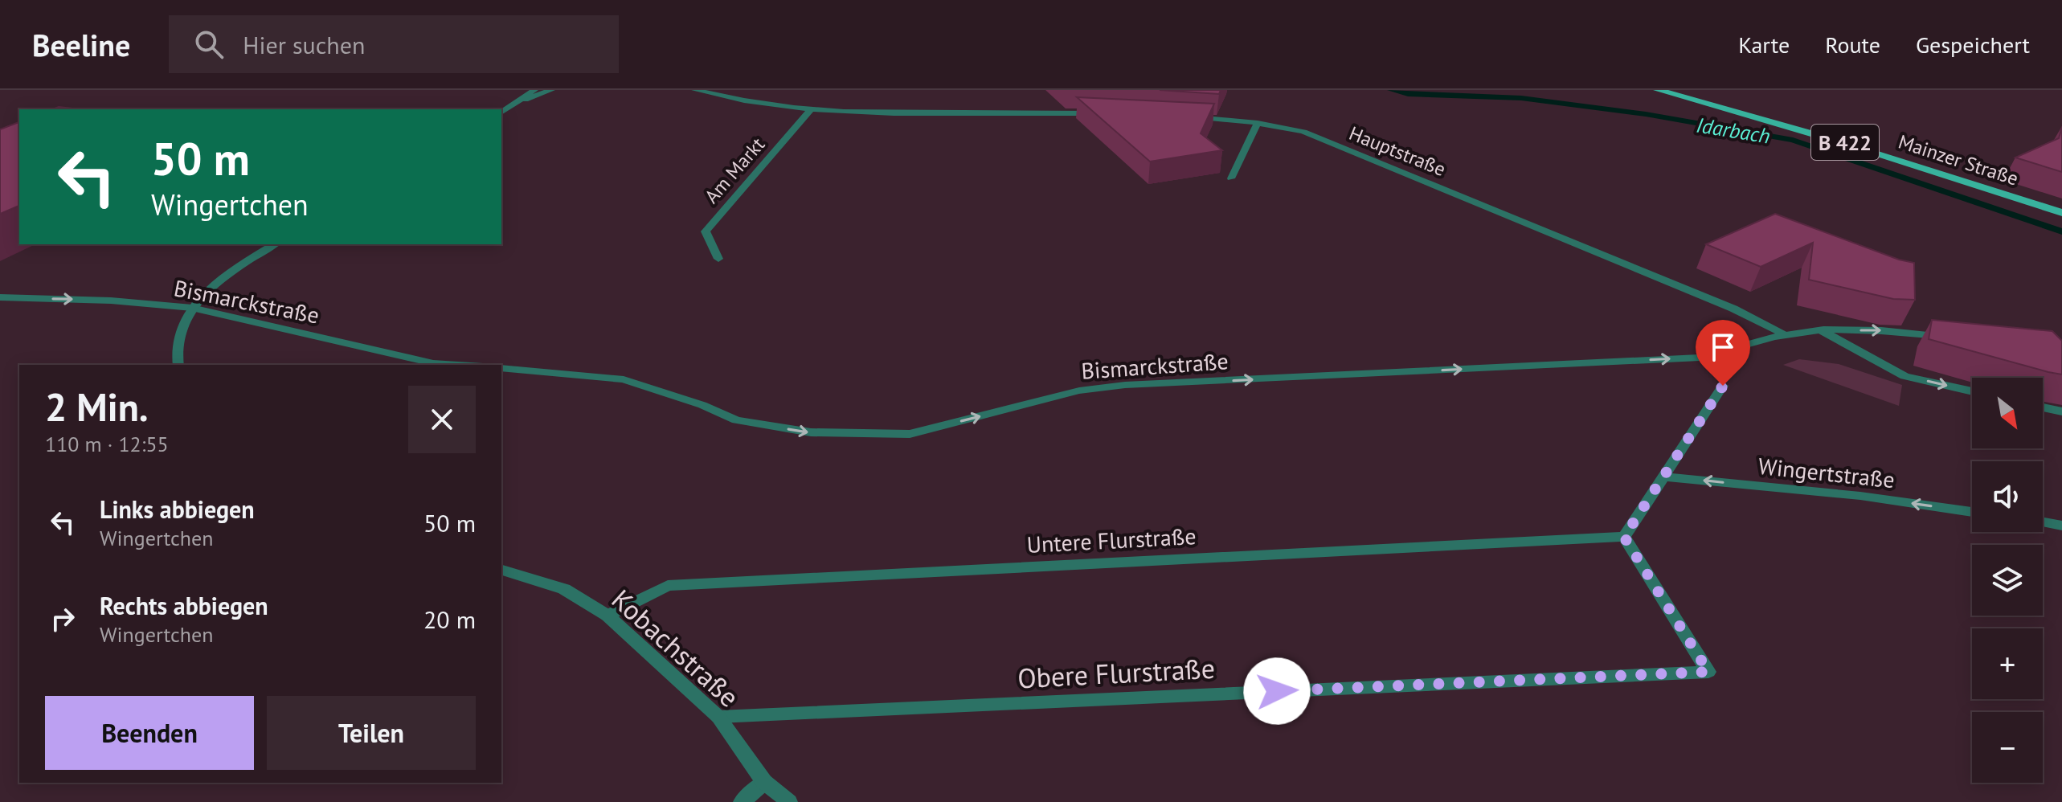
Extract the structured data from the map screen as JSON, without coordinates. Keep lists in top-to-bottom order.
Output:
{
  "streets": {
    "main road": ["B 422", "Mainzer Straße"],
    "street": [
      "Hauptstraße",
      "Am Markt",
      "Bismarckstraße",
      "Wingertstraße",
      "Untere Flurstraße",
      "Kobachstraße",
      "Obere Flurstraße"
    ]
  },
  "crossings": [
    ["Hauptstraße", "Bismarckstraße"],
    ["Untere Flurstraße", "Kobachstraße"],
    ["Untere Flurstraße", "Obere Flurstraße"],
    ["Kobachstraße", "Obere Flurstraße"]
  ],
  "one_way": ["Bismarckstraße", "Wingertstraße"],
  "water": ["Idarbach"],
  "north": "bottom right",
  "page": {
    "header": "Beeline",
    "search": "Hier suchen",
    "nav": ["Karte", "Route", "Gespeichert"],
    "turn": ["50 m", "Wingertchen"],
    "heading": ["2 Min.", "110 m · 12:55"],
    "map_buttons": ["+", "−"],
    "list": [
      {
        "name": "Links abbiegen",
        "note": "Wingertchen",
        "value": "50 m"
      },
      {
        "name": "Rechts abbiegen",
        "note": "Wingertchen",
        "value": "20 m"
      }
    ],
    "buttons": ["Beenden", "Teilen"]
  }
}
